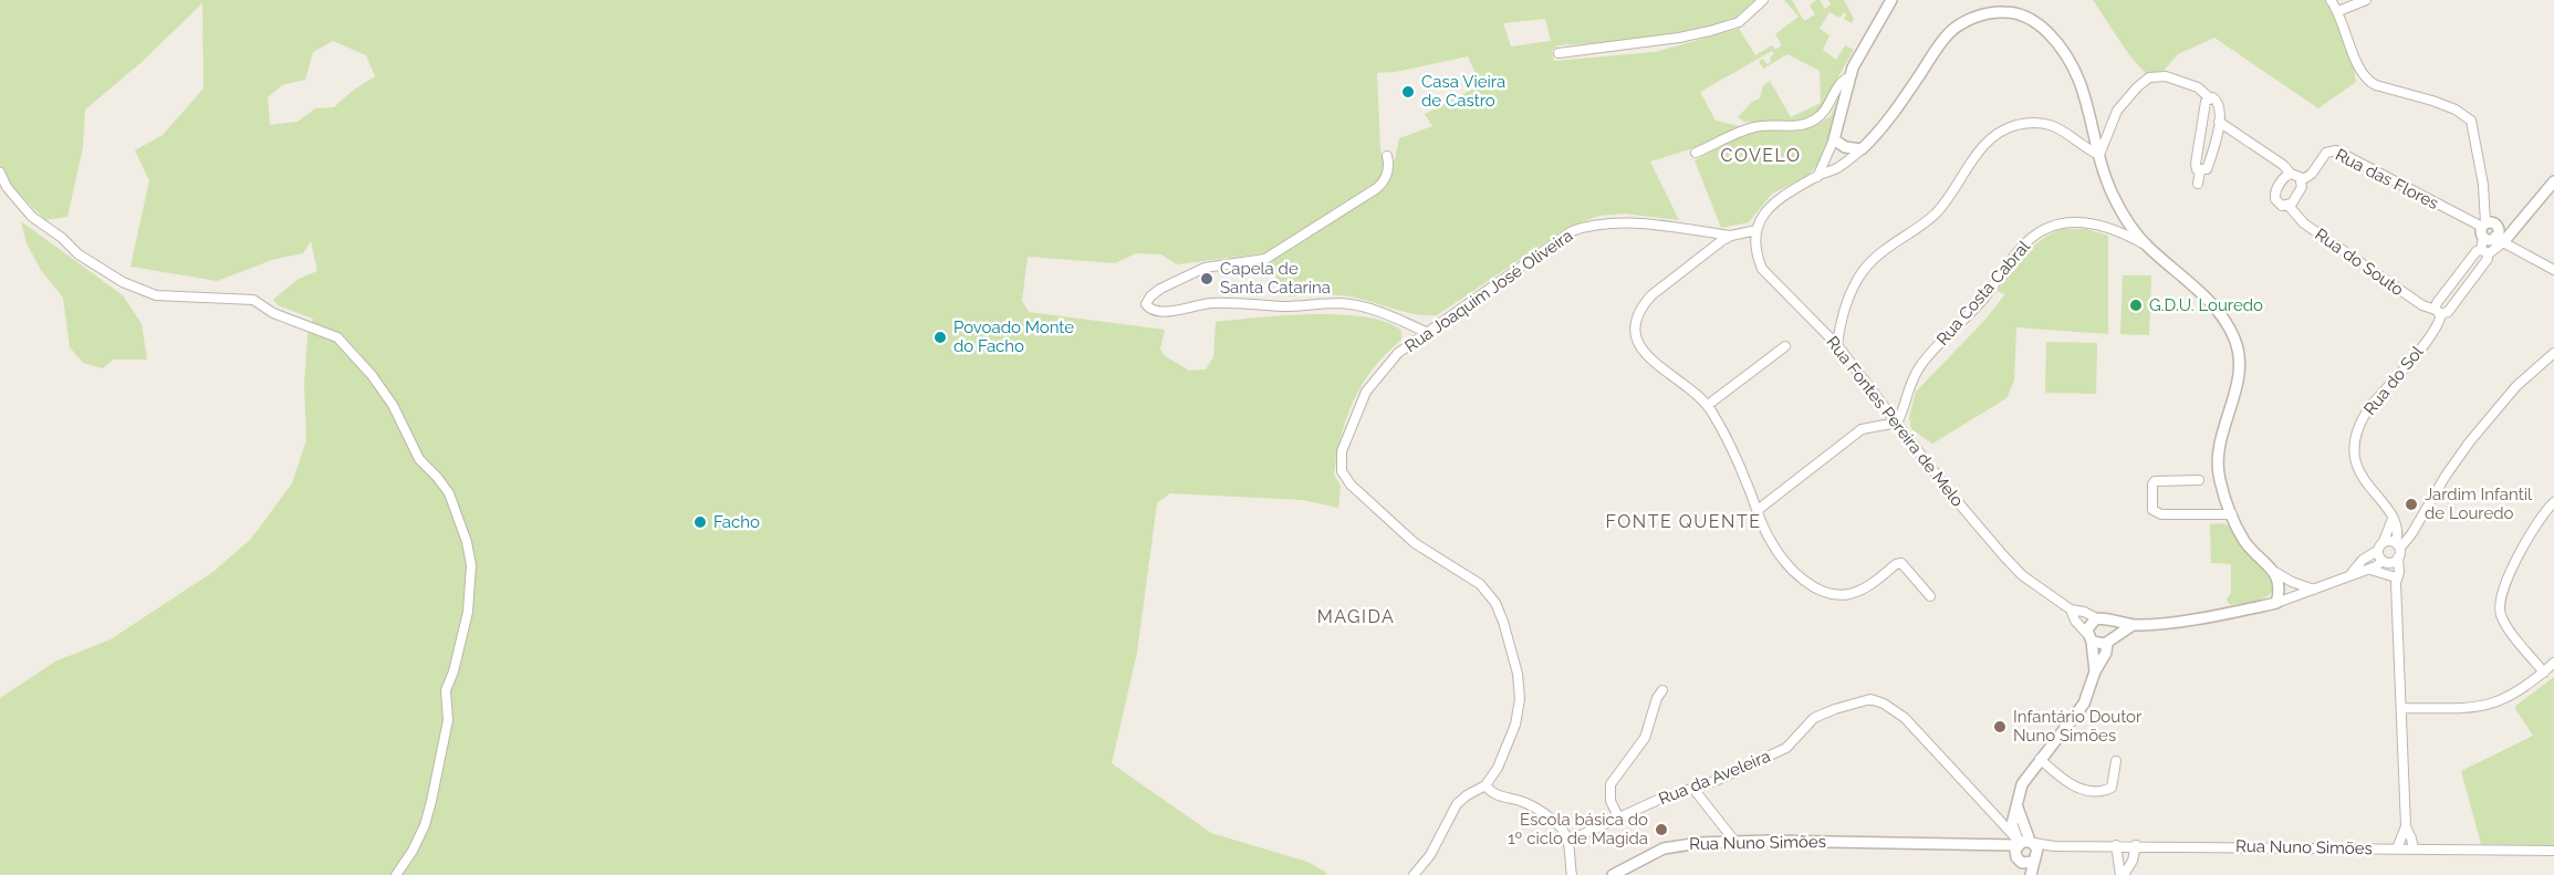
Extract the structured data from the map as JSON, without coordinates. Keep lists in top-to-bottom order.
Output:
{
  "streets": {
    "street": [
      "Rua das Flores",
      "Rua do Souto",
      "Rua Joaquim José Oliveira",
      "Rua Costa Cabral",
      "Rua do Sol",
      "Rua Fontes Pereira de Melo",
      "Rua da Aveleira",
      "Rua Nuno Simões"
    ]
  },
  "crossings": [
    ["Rua das Flores", "Rua do Sol"],
    ["Rua do Souto", "Rua do Sol"],
    ["Rua Costa Cabral", "Rua Fontes Pereira de Melo"],
    ["Rua da Aveleira", "Rua Nuno Simões"]
  ],
  "districts": ["COVELO", "FONTE QUENTE", "MAGIDA"],
  "places": [
    "Casa Vieira de Castro",
    "Capela de Santa Catarina",
    "G.D.U. Louredo",
    "Povoado Monte do Facho",
    "Jardim Infantil de Louredo",
    "Facho",
    "Infantário Doutor Nuno Simões",
    "Escola básica do 1º ciclo de Magida"
  ]
}
